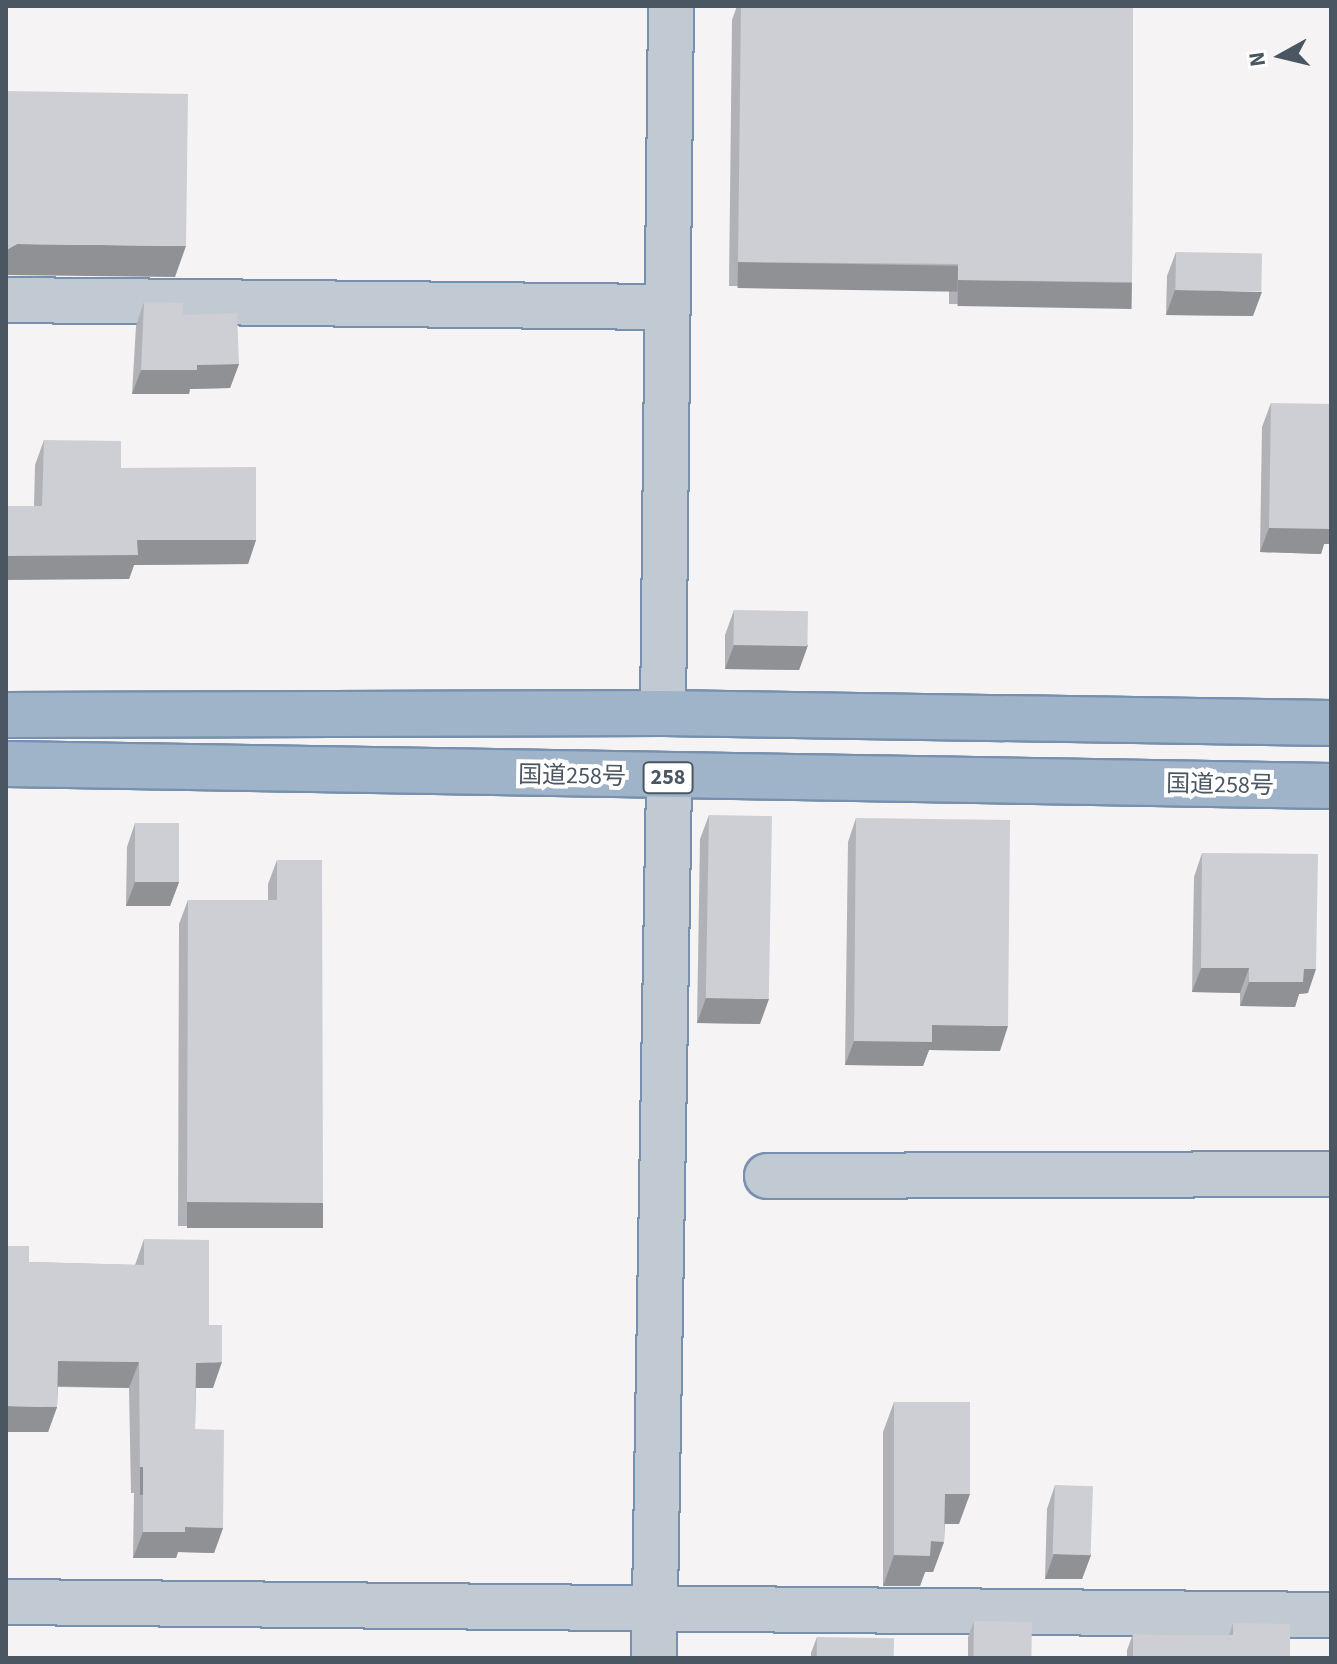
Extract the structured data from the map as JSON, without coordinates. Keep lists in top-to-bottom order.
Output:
{
  "streets": {
    "highway": ["国道258号", "258"]
  },
  "north": "left"
}
